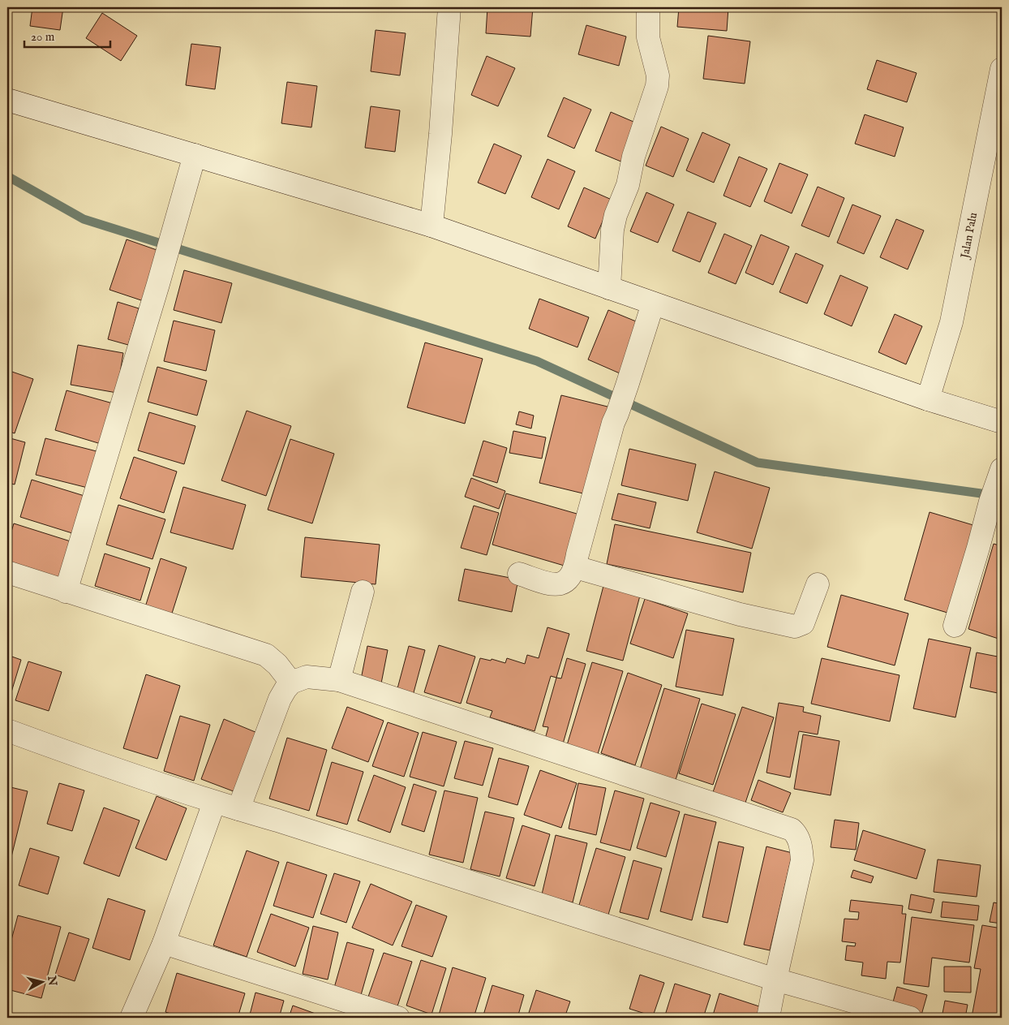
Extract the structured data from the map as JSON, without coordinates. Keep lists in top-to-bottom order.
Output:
{
  "streets": {
    "street": ["Jalan Palu"]
  },
  "scale_bar": "20 m",
  "north": "right"
}
